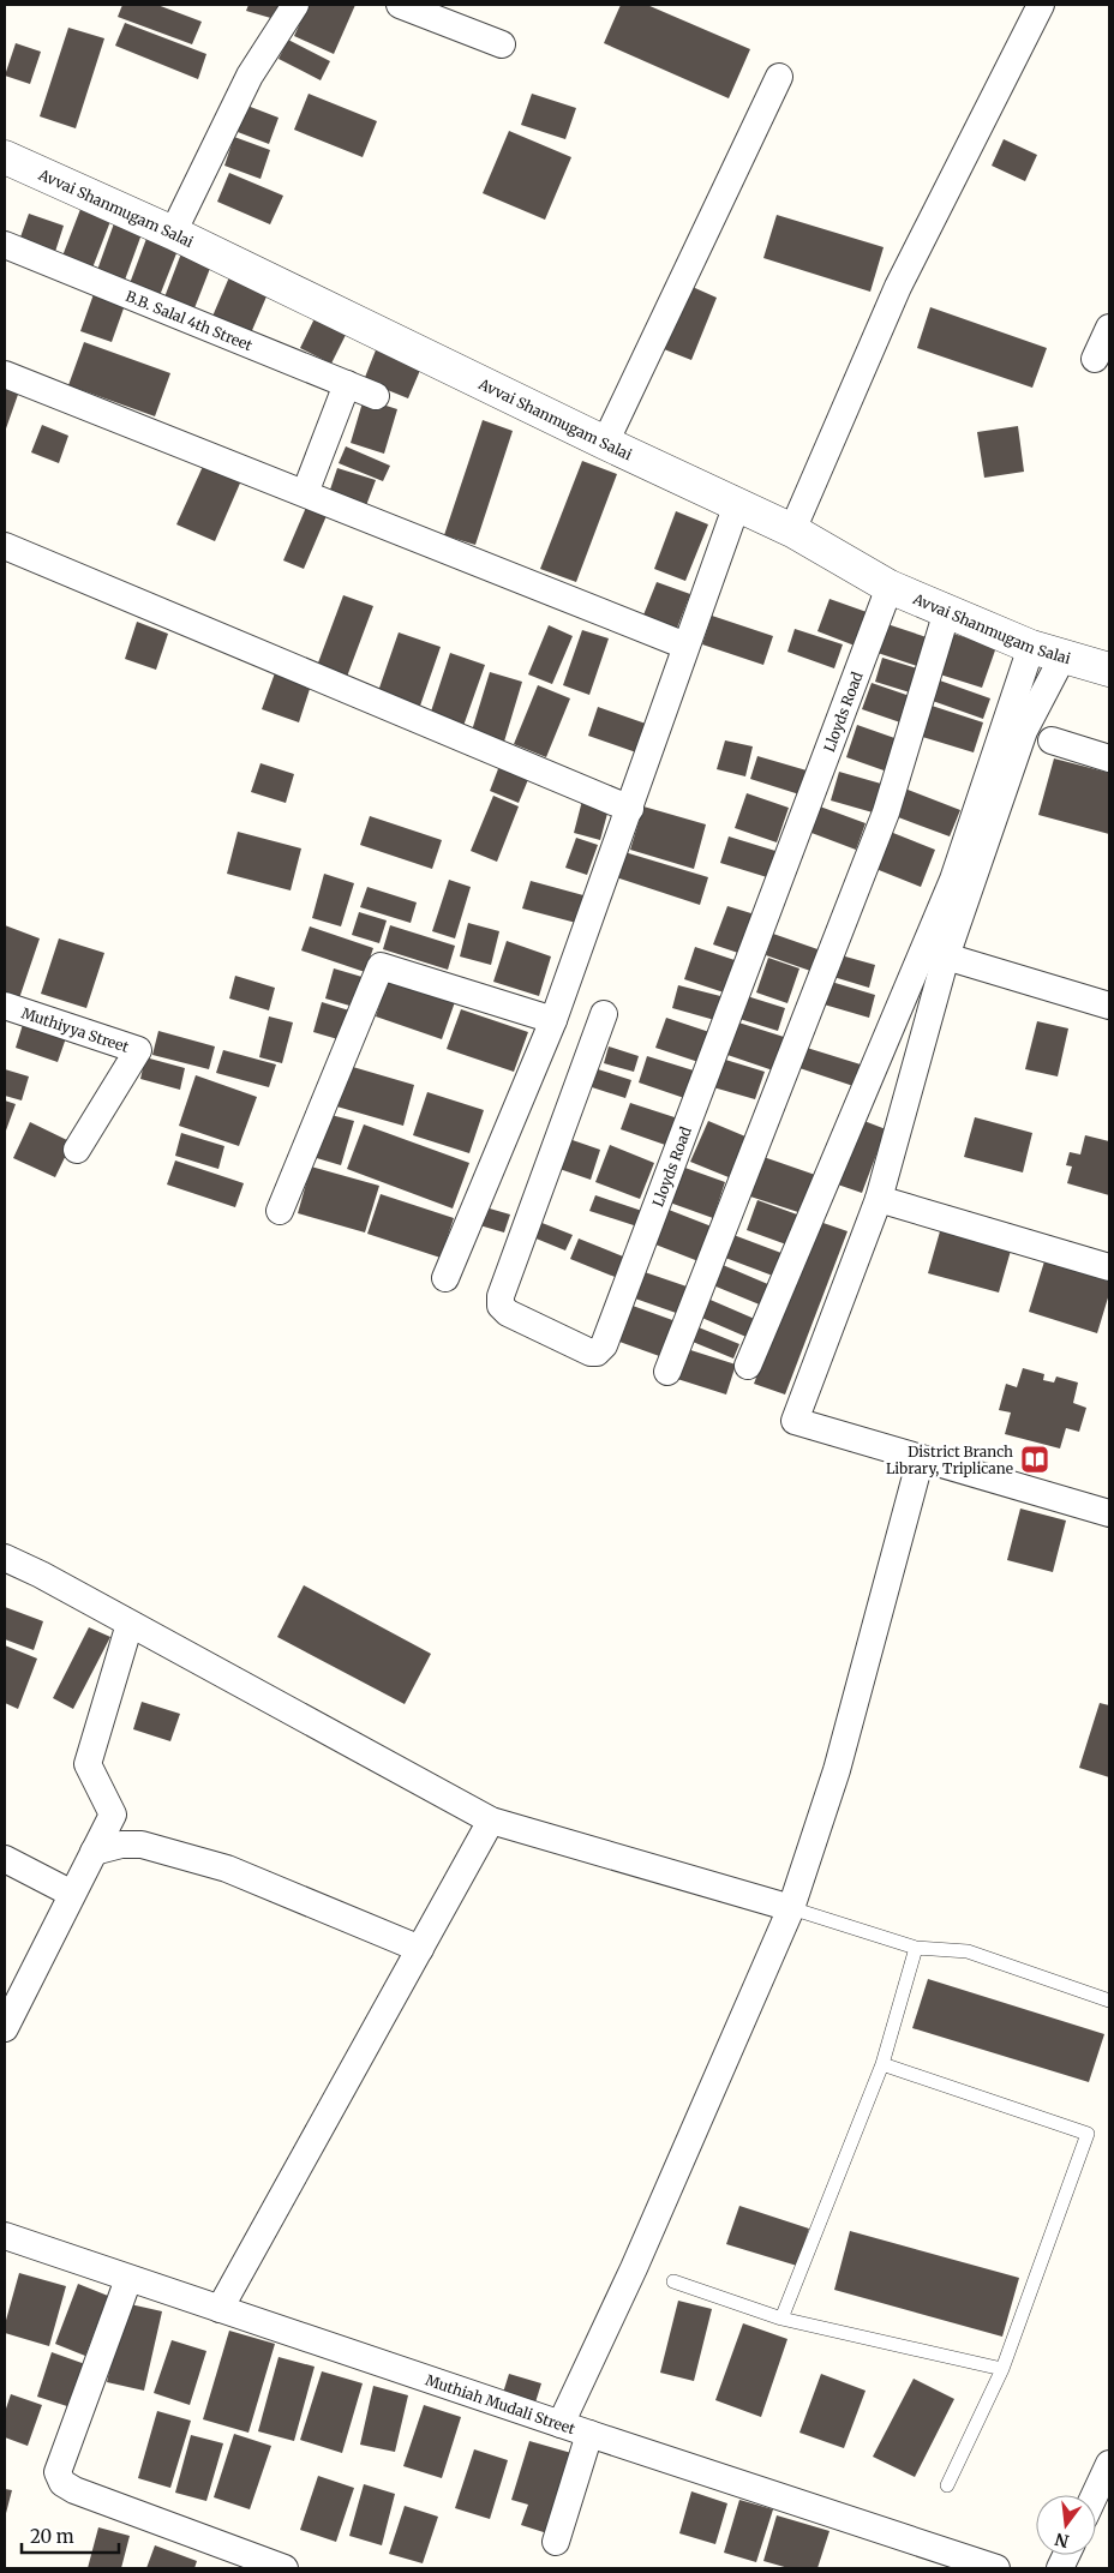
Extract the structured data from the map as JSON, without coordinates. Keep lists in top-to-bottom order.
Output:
{
  "streets": {
    "street": [
      "Avvai Shanmugam Salai",
      "B.B. Salal 4th Street",
      "Lloyds Road",
      "Muthiyya Street",
      "Muthiah Mudali Street"
    ]
  },
  "crossings": [
    ["Avvai Shanmugam Salai", "Lloyds Road"]
  ],
  "places": {
    "library": ["District Branch Library, Triplicane"]
  },
  "scale_bar": "20 m",
  "north": "bottom"
}
